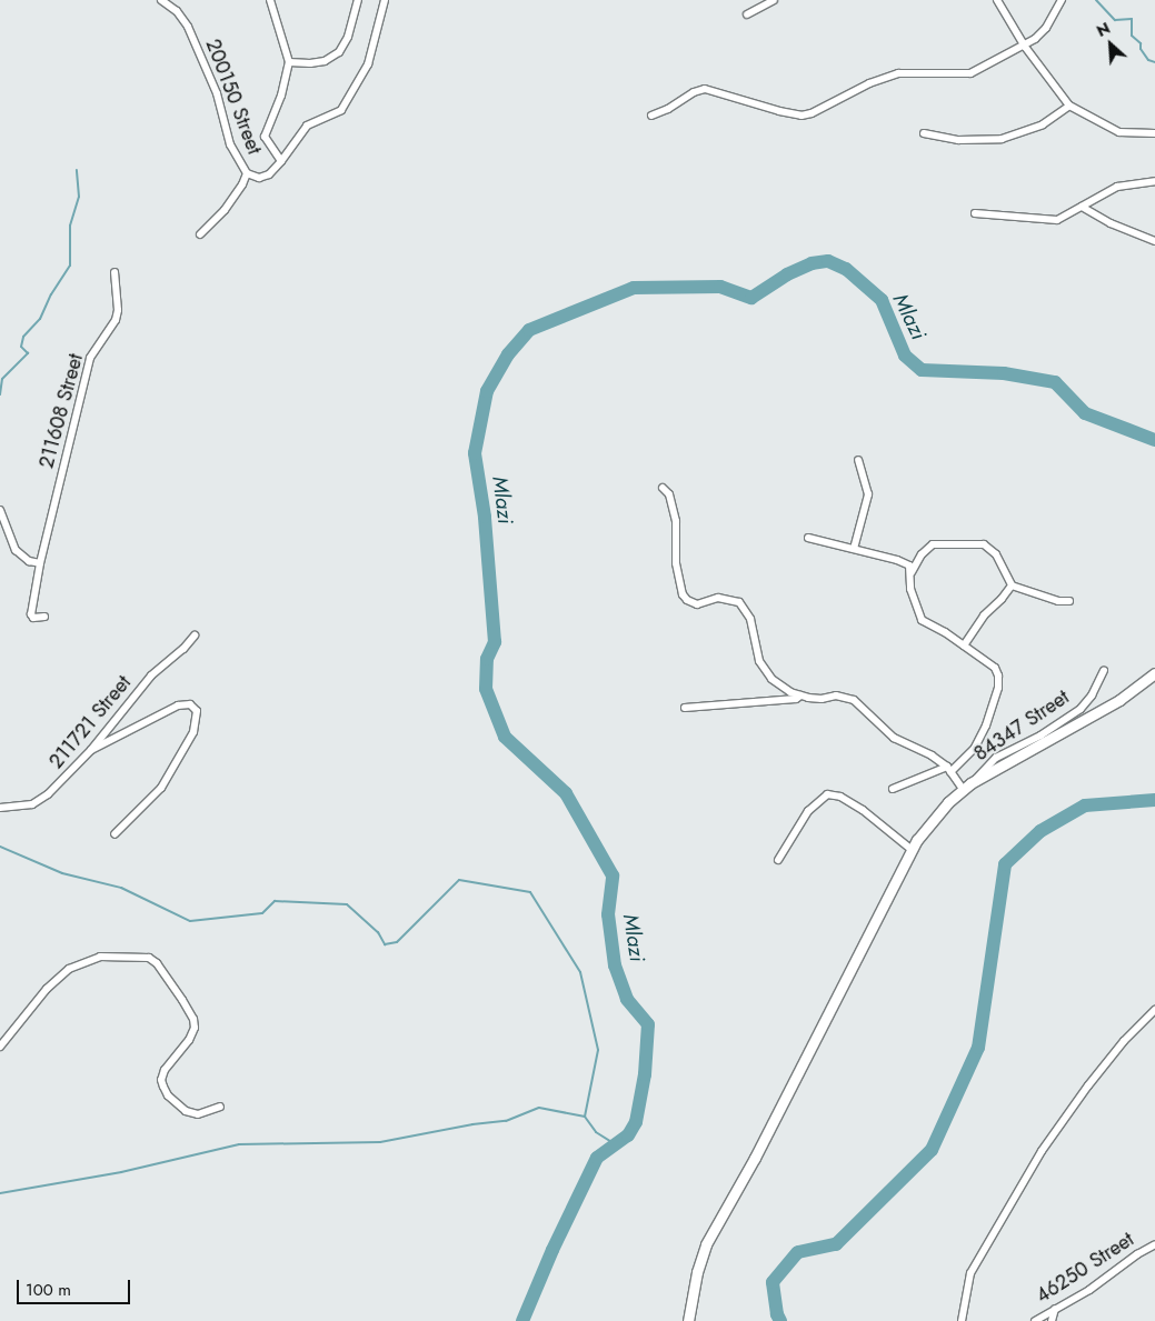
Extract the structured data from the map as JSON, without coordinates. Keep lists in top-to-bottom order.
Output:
{
  "streets": {
    "street": [
      "200150 Street",
      "211608 Street",
      "211721 Street",
      "84347 Street",
      "46250 Street"
    ]
  },
  "water": ["Mlazi"],
  "scale_bar": "100 m",
  "north": "top left"
}
